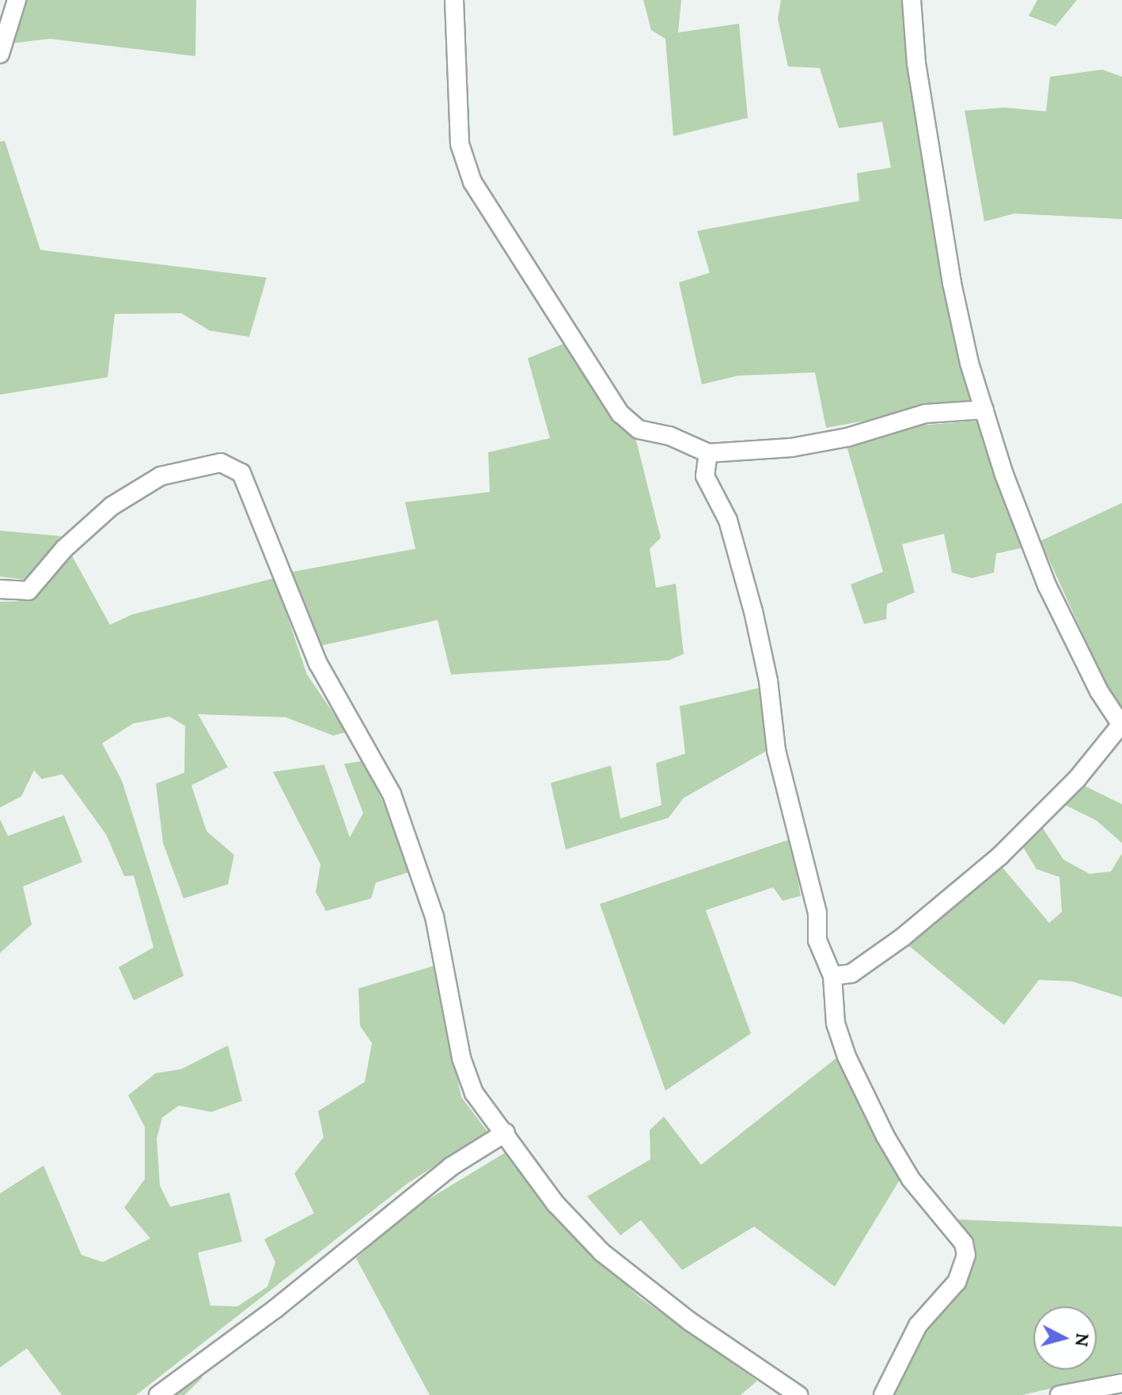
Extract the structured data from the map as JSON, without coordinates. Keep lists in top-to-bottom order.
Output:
{
  "north": "right"
}
